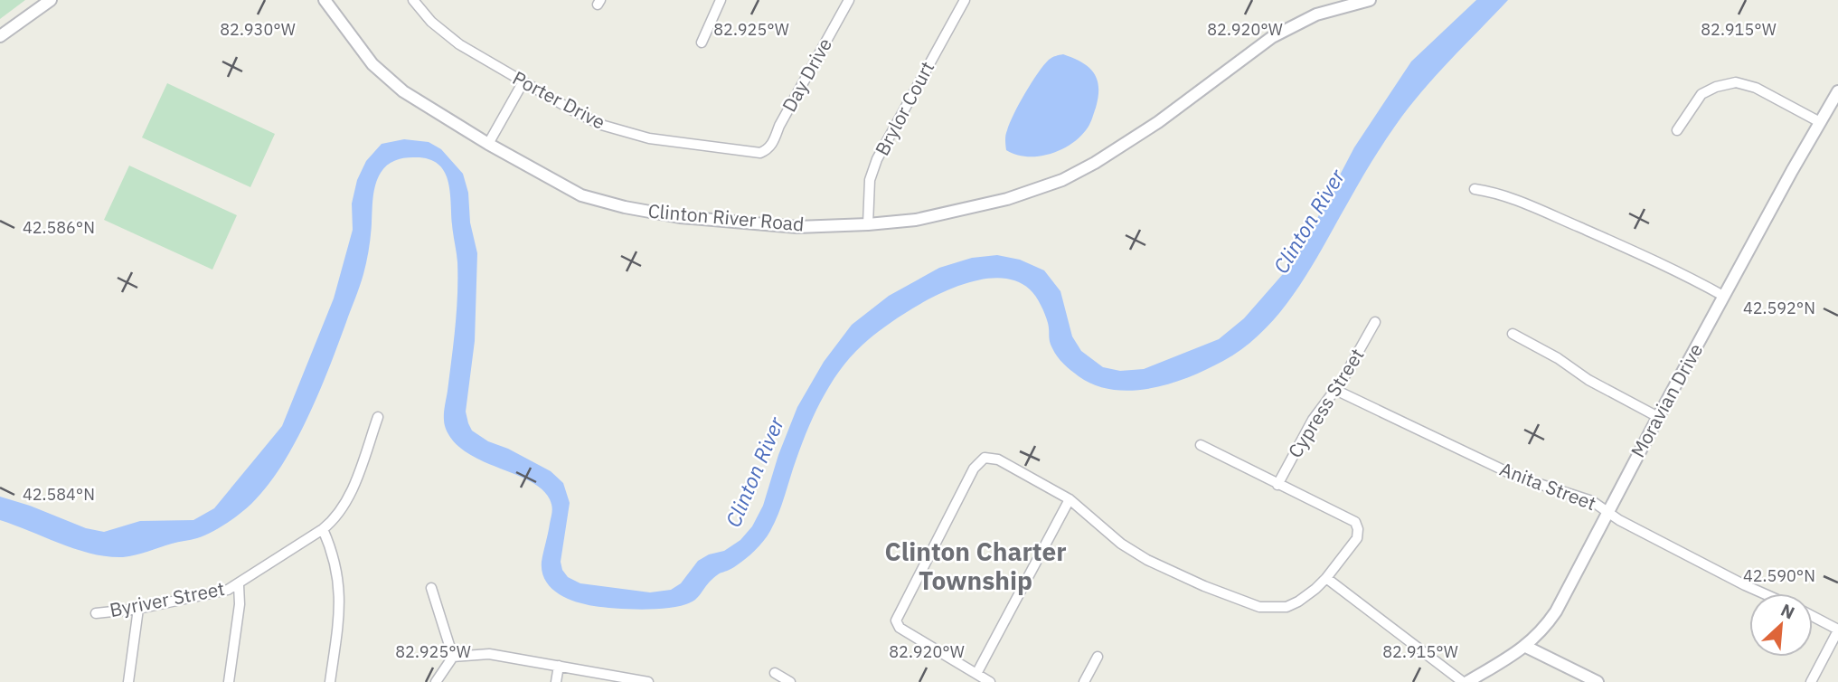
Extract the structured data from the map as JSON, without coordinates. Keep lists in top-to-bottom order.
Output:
{
  "streets": {
    "street": [
      "Day Drive",
      "Porter Drive",
      "Brylor Court",
      "Clinton River Road",
      "Moravian Drive",
      "Cypress Street",
      "Anita Street",
      "Byriver Street"
    ]
  },
  "crossings": [
    ["Day Drive", "Porter Drive"],
    ["Brylor Court", "Clinton River Road"],
    ["Moravian Drive", "Anita Street"],
    ["Cypress Street", "Anita Street"]
  ],
  "districts": ["Clinton Charter Township"],
  "water": ["Clinton River"],
  "north": "top right",
  "coordinates": [
    "82.930°W",
    "82.925°W",
    "82.920°W",
    "82.915°W",
    "42.586°N",
    "42.592°N",
    "42.584°N",
    "42.590°N"
  ]
}
